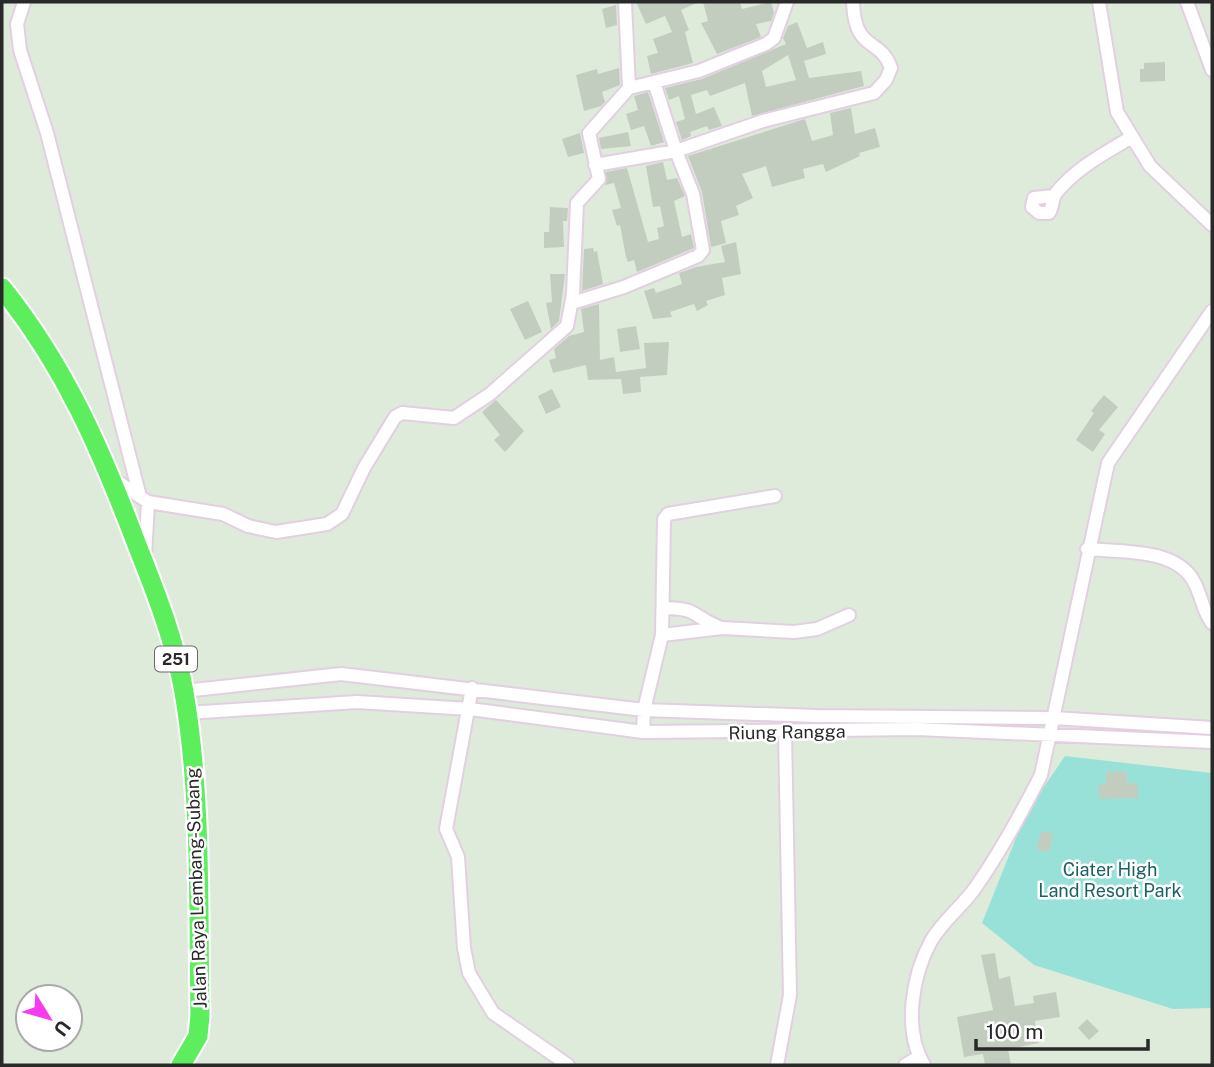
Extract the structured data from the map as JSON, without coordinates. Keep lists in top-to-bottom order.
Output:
{
  "streets": {
    "main road": ["251", "Jalan Raya Lembang-Subang"],
    "street": ["Riung Rangga"]
  },
  "crossings": [
    ["Riung Rangga", "Jalan Raya Lembang-Subang"]
  ],
  "parks": ["Ciater High Land Resort Park"],
  "scale_bar": "100 m",
  "north": "bottom right"
}
